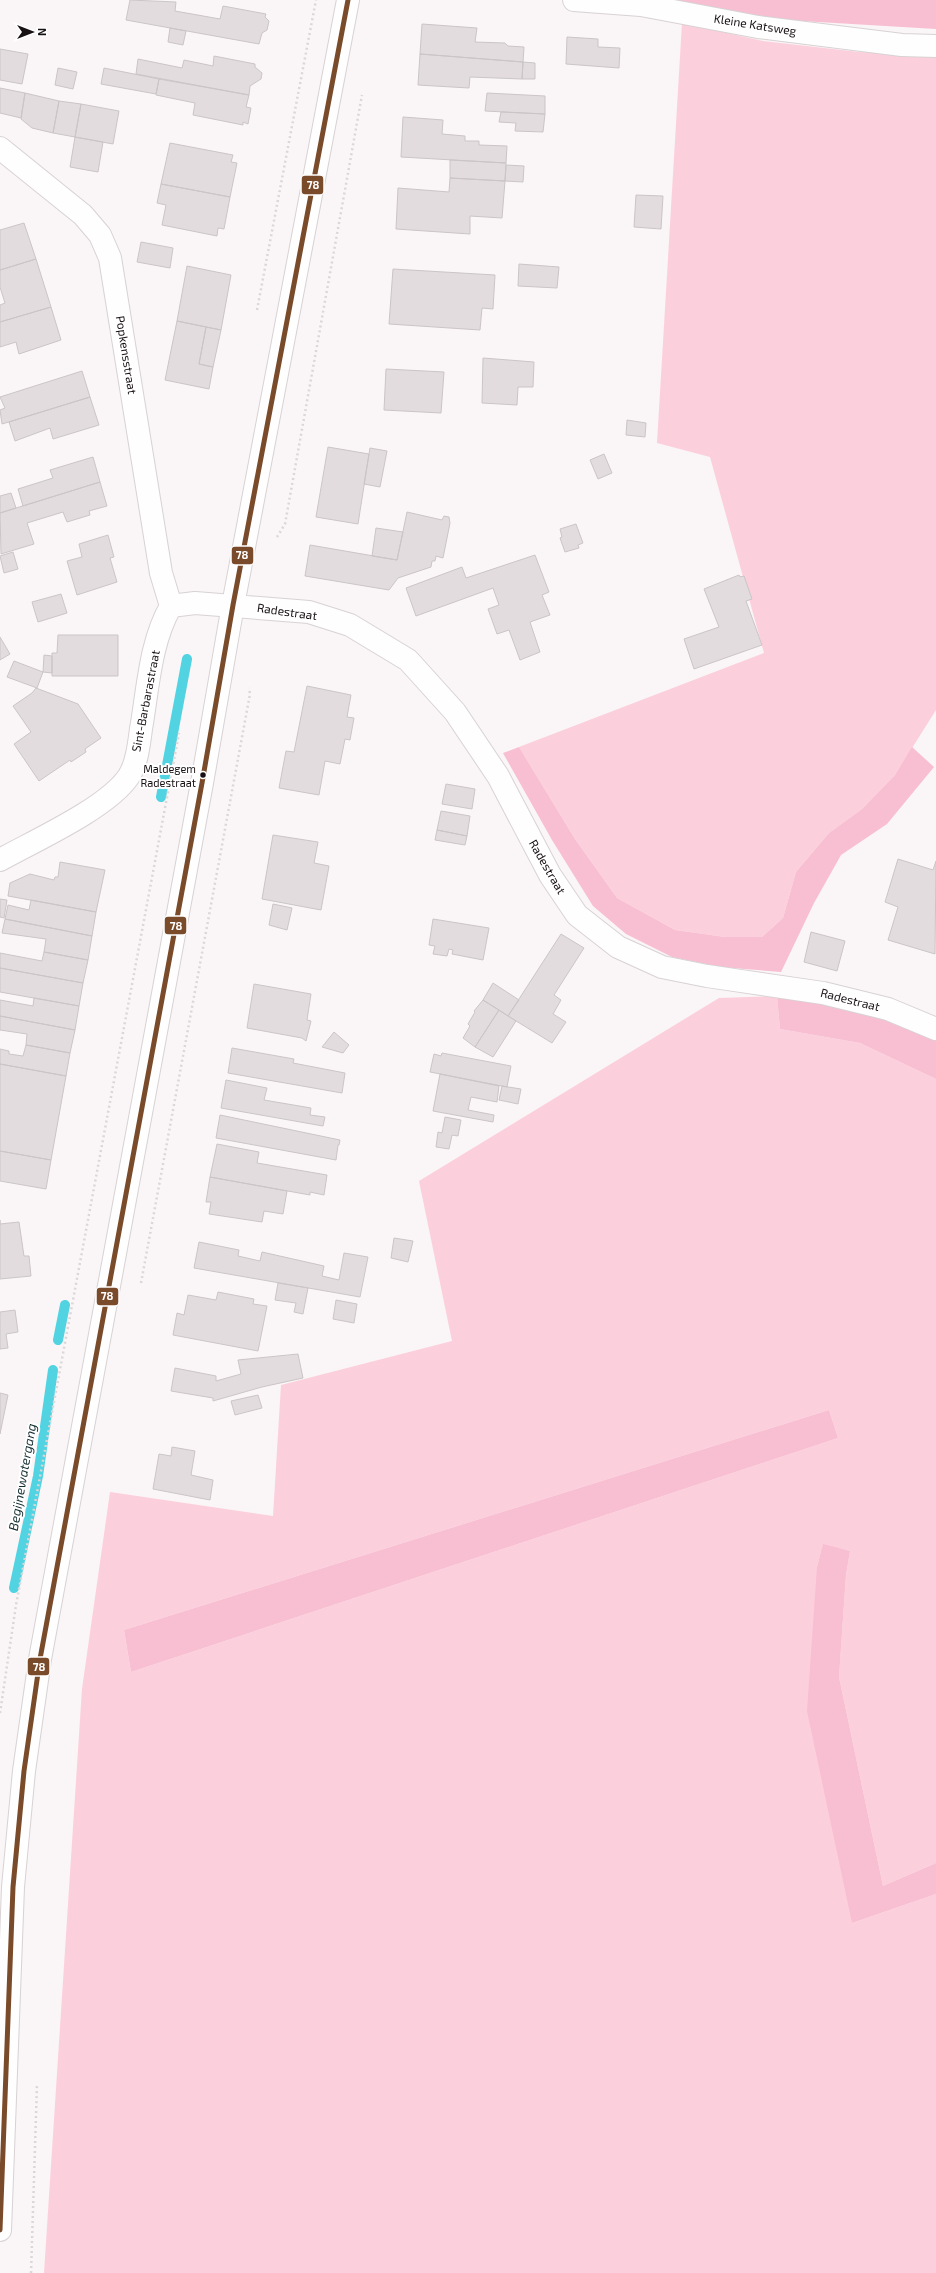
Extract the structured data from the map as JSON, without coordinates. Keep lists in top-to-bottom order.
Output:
{
  "streets": {
    "street": [
      "Kleine Katsweg",
      "Popkensstraat",
      "Radestraat",
      "Sint-Barbarastraat"
    ]
  },
  "crossings": [
    ["Popkensstraat", "Sint-Barbarastraat"]
  ],
  "water": ["Begijnewatergang"],
  "places": ["Maldegem Radestraat"],
  "lines": ["transit line 78"],
  "north": "right"
}
